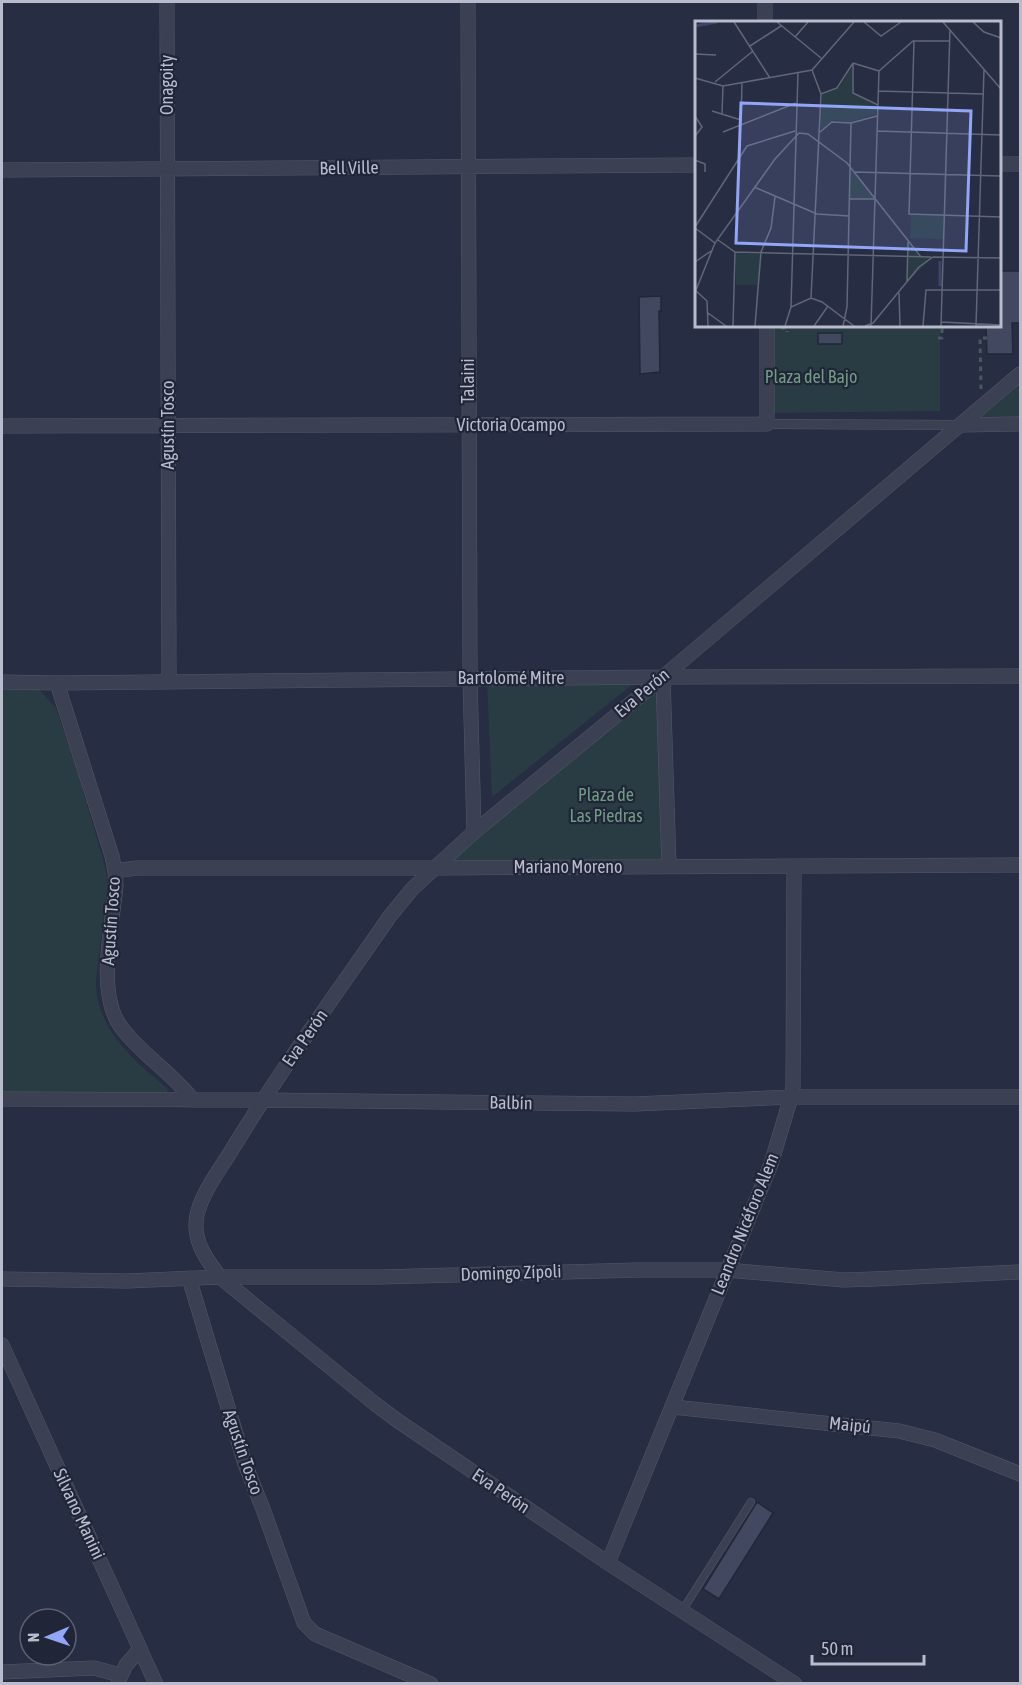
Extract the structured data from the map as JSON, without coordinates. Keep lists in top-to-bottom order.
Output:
{
  "streets": {
    "street": [
      "Onagoity",
      "Bell Ville",
      "Talaini",
      "Agustín Tosco",
      "Victoria Ocampo",
      "Bartolomé Mitre",
      "Eva Perón",
      "Mariano Moreno",
      "Balbín",
      "Leandro Nicéforo Alem",
      "Domingo Zípoli",
      "Maipú",
      "Silvano Manini"
    ]
  },
  "crossings": [
    ["Onagoity", "Bell Ville"],
    ["Onagoity", "Agustín Tosco"],
    ["Bell Ville", "Talaini"],
    ["Bell Ville", "Agustín Tosco"],
    ["Talaini", "Victoria Ocampo"],
    ["Talaini", "Bartolomé Mitre"],
    ["Talaini", "Eva Perón"],
    ["Agustín Tosco", "Victoria Ocampo"],
    ["Agustín Tosco", "Bartolomé Mitre"],
    ["Agustín Tosco", "Mariano Moreno"],
    ["Agustín Tosco", "Balbín"],
    ["Agustín Tosco", "Domingo Zípoli"],
    ["Victoria Ocampo", "Eva Perón"],
    ["Bartolomé Mitre", "Eva Perón"],
    ["Eva Perón", "Mariano Moreno"],
    ["Eva Perón", "Balbín"],
    ["Eva Perón", "Leandro Nicéforo Alem"],
    ["Eva Perón", "Domingo Zípoli"],
    ["Mariano Moreno", "Leandro Nicéforo Alem"],
    ["Balbín", "Leandro Nicéforo Alem"],
    ["Leandro Nicéforo Alem", "Domingo Zípoli"],
    ["Leandro Nicéforo Alem", "Maipú"]
  ],
  "parks": ["Plaza del Bajo", "Plaza de Las Piedras"],
  "scale_bar": "50 m",
  "north": "left"
}
